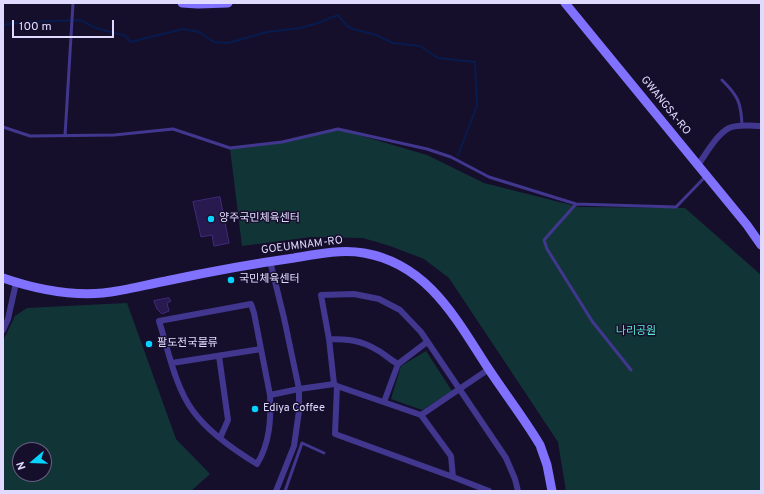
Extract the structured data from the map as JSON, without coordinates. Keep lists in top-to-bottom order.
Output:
{
  "streets": {
    "street": ["GWANGSA-RO", "GOEUMNAM-RO"]
  },
  "parks": ["나리공원"],
  "places": [
    "양주국민체육센터",
    "국민체육센터",
    "팔도전국물류",
    "Ediya Coffee"
  ],
  "scale_bar": "100 m",
  "north": "left"
}
